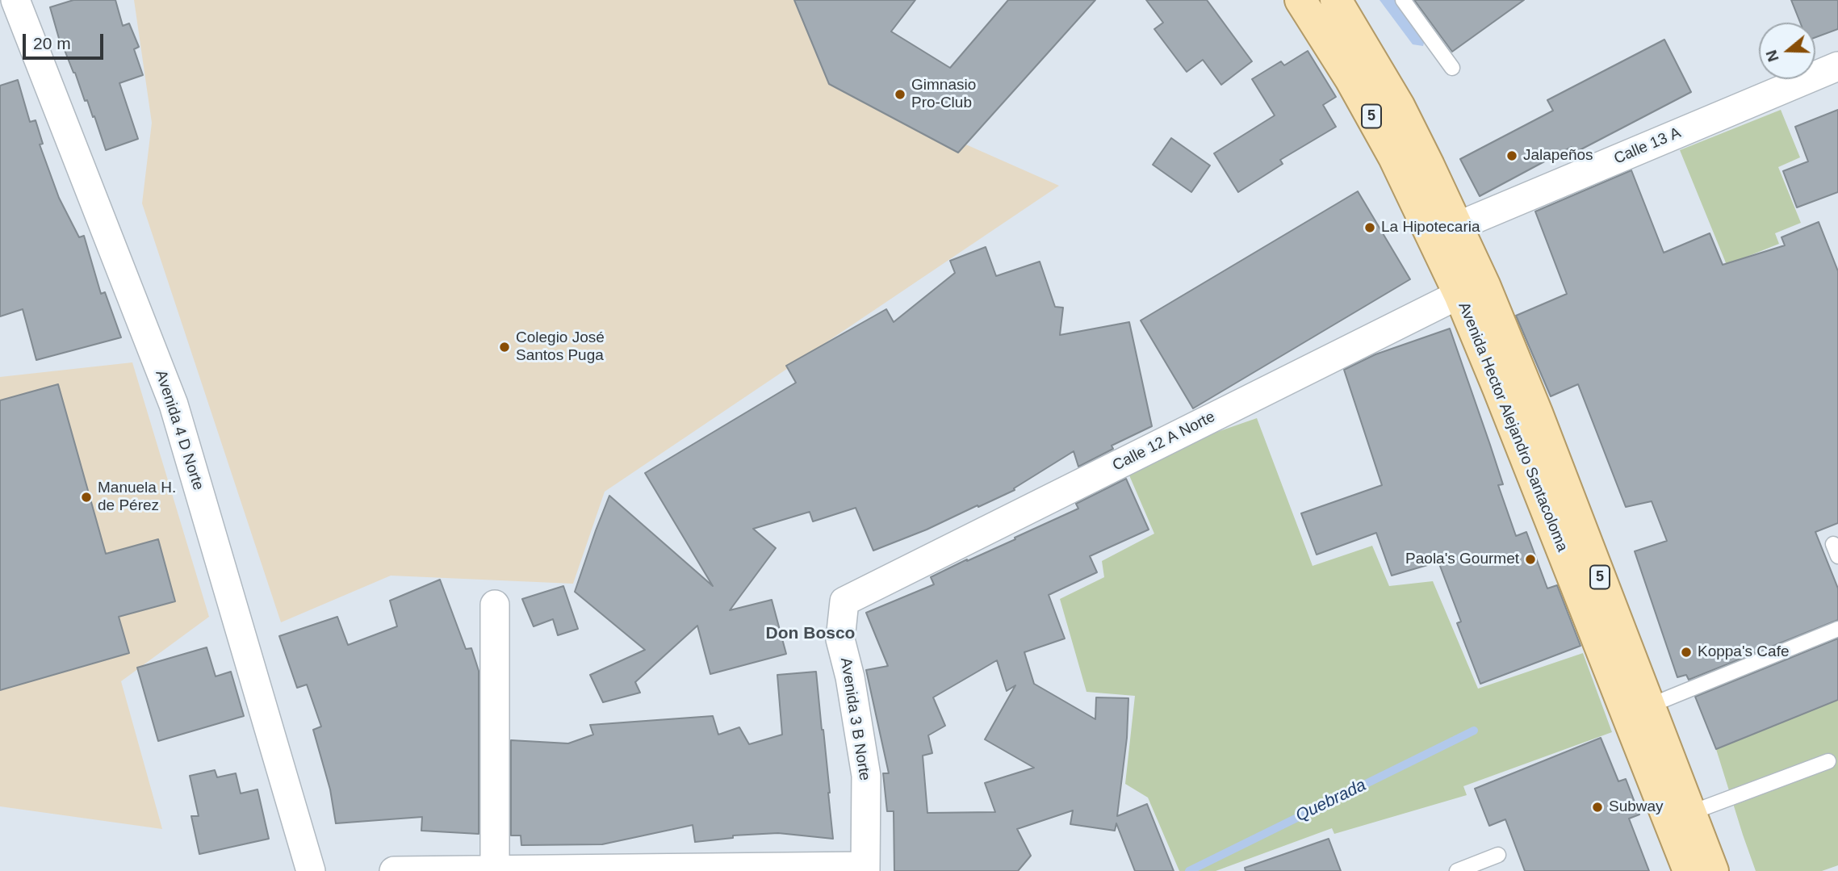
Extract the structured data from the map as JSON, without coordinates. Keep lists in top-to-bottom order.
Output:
{
  "streets": {
    "main road": ["5", "Avenida Hector Alejandro Santacoloma"],
    "street": [
      "Calle 13 A",
      "Avenida 4 D Norte",
      "Calle 12 A Norte",
      "Avenida 3 B Norte"
    ]
  },
  "crossings": [
    ["Calle 13 A", "Avenida Hector Alejandro Santacoloma"],
    ["Avenida Hector Alejandro Santacoloma", "Calle 12 A Norte"],
    ["Calle 12 A Norte", "Avenida 3 B Norte"]
  ],
  "districts": ["Don Bosco"],
  "water": ["Quebrada"],
  "places": [
    "Gimnasio Pro-Club",
    "Jalapeños",
    "La Hipotecaria",
    "Colegio José Santos Puga",
    "Manuela H. de Pérez",
    "Paola's Gourmet",
    "Koppa's Cafe",
    "Subway"
  ],
  "scale_bar": "20 m",
  "north": "left"
}
